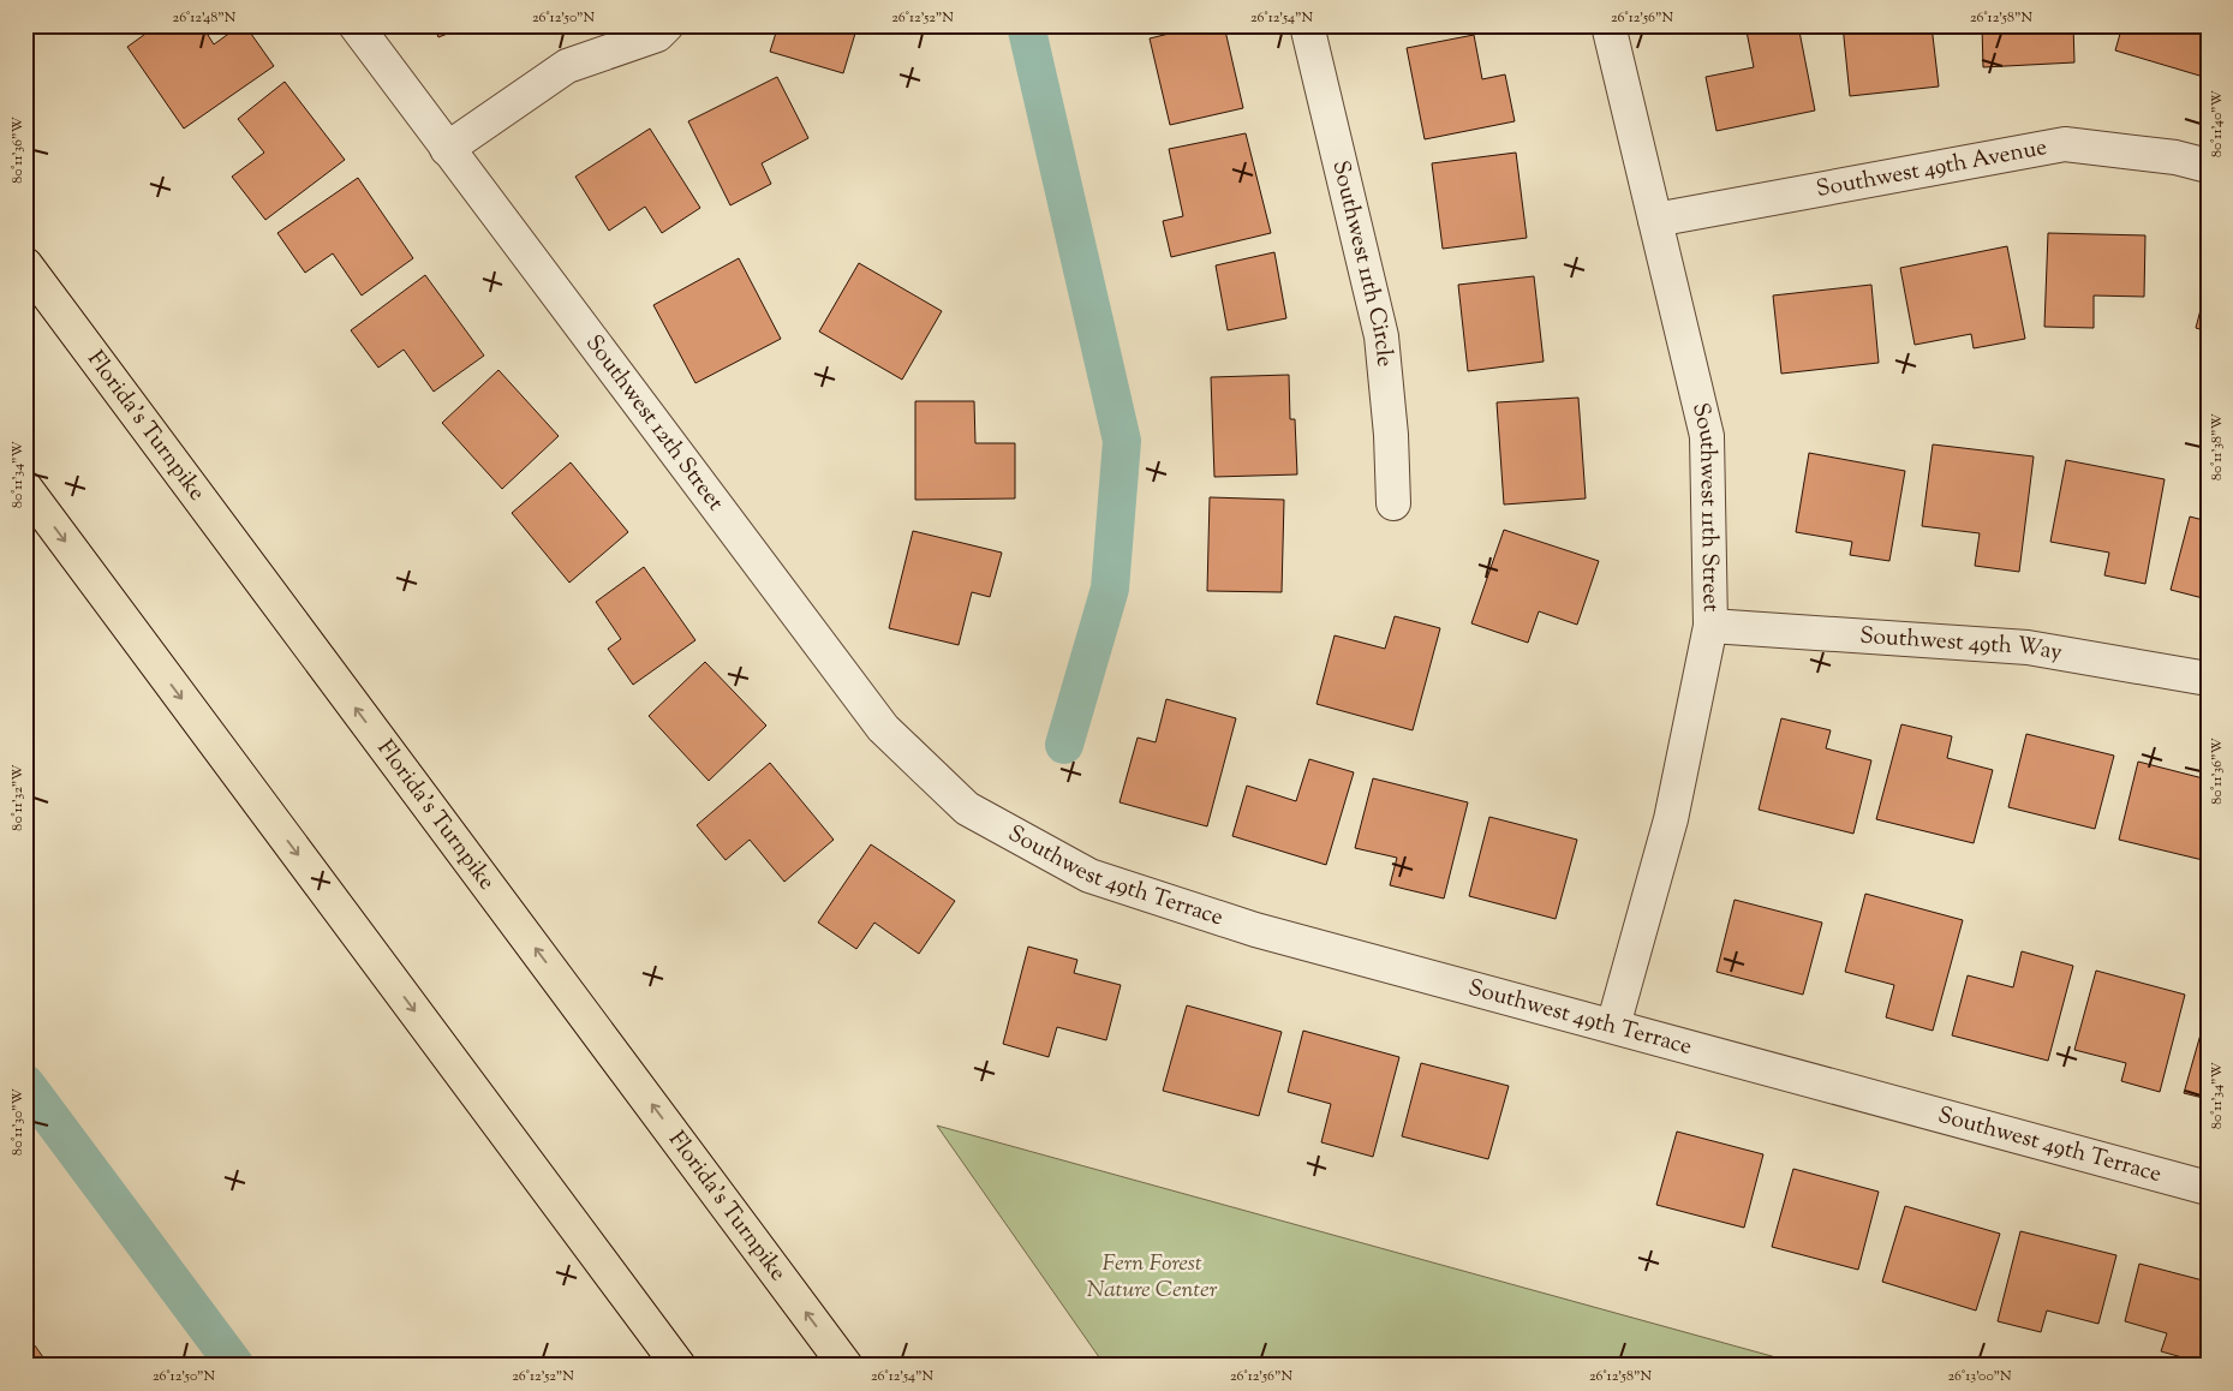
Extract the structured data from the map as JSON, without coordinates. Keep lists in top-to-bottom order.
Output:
{
  "streets": {
    "highway": ["Florida's Turnpike"],
    "street": [
      "Southwest 49th Avenue",
      "Southwest 11th Circle",
      "Southwest 12th Street",
      "Southwest 11th Street",
      "Southwest 49th Way",
      "Southwest 49th Terrace"
    ]
  },
  "crossings": [
    ["Southwest 49th Avenue", "Southwest 11th Street"],
    ["Southwest 12th Street", "Southwest 49th Terrace"],
    ["Southwest 11th Street", "Southwest 49th Way"],
    ["Southwest 11th Street", "Southwest 49th Terrace"]
  ],
  "parks": ["Fern Forest Nature Center"],
  "coordinates": [
    "26°12'48\"N",
    "26°12'50\"N",
    "26°12'52\"N",
    "26°12'54\"N",
    "26°12'56\"N",
    "26°12'58\"N",
    "80°11'40\"W",
    "80°11'36\"W",
    "80°11'38\"W",
    "80°11'34\"W",
    "80°11'32\"W",
    "80°11'30\"W",
    "26°13'00\"N"
  ]
}
